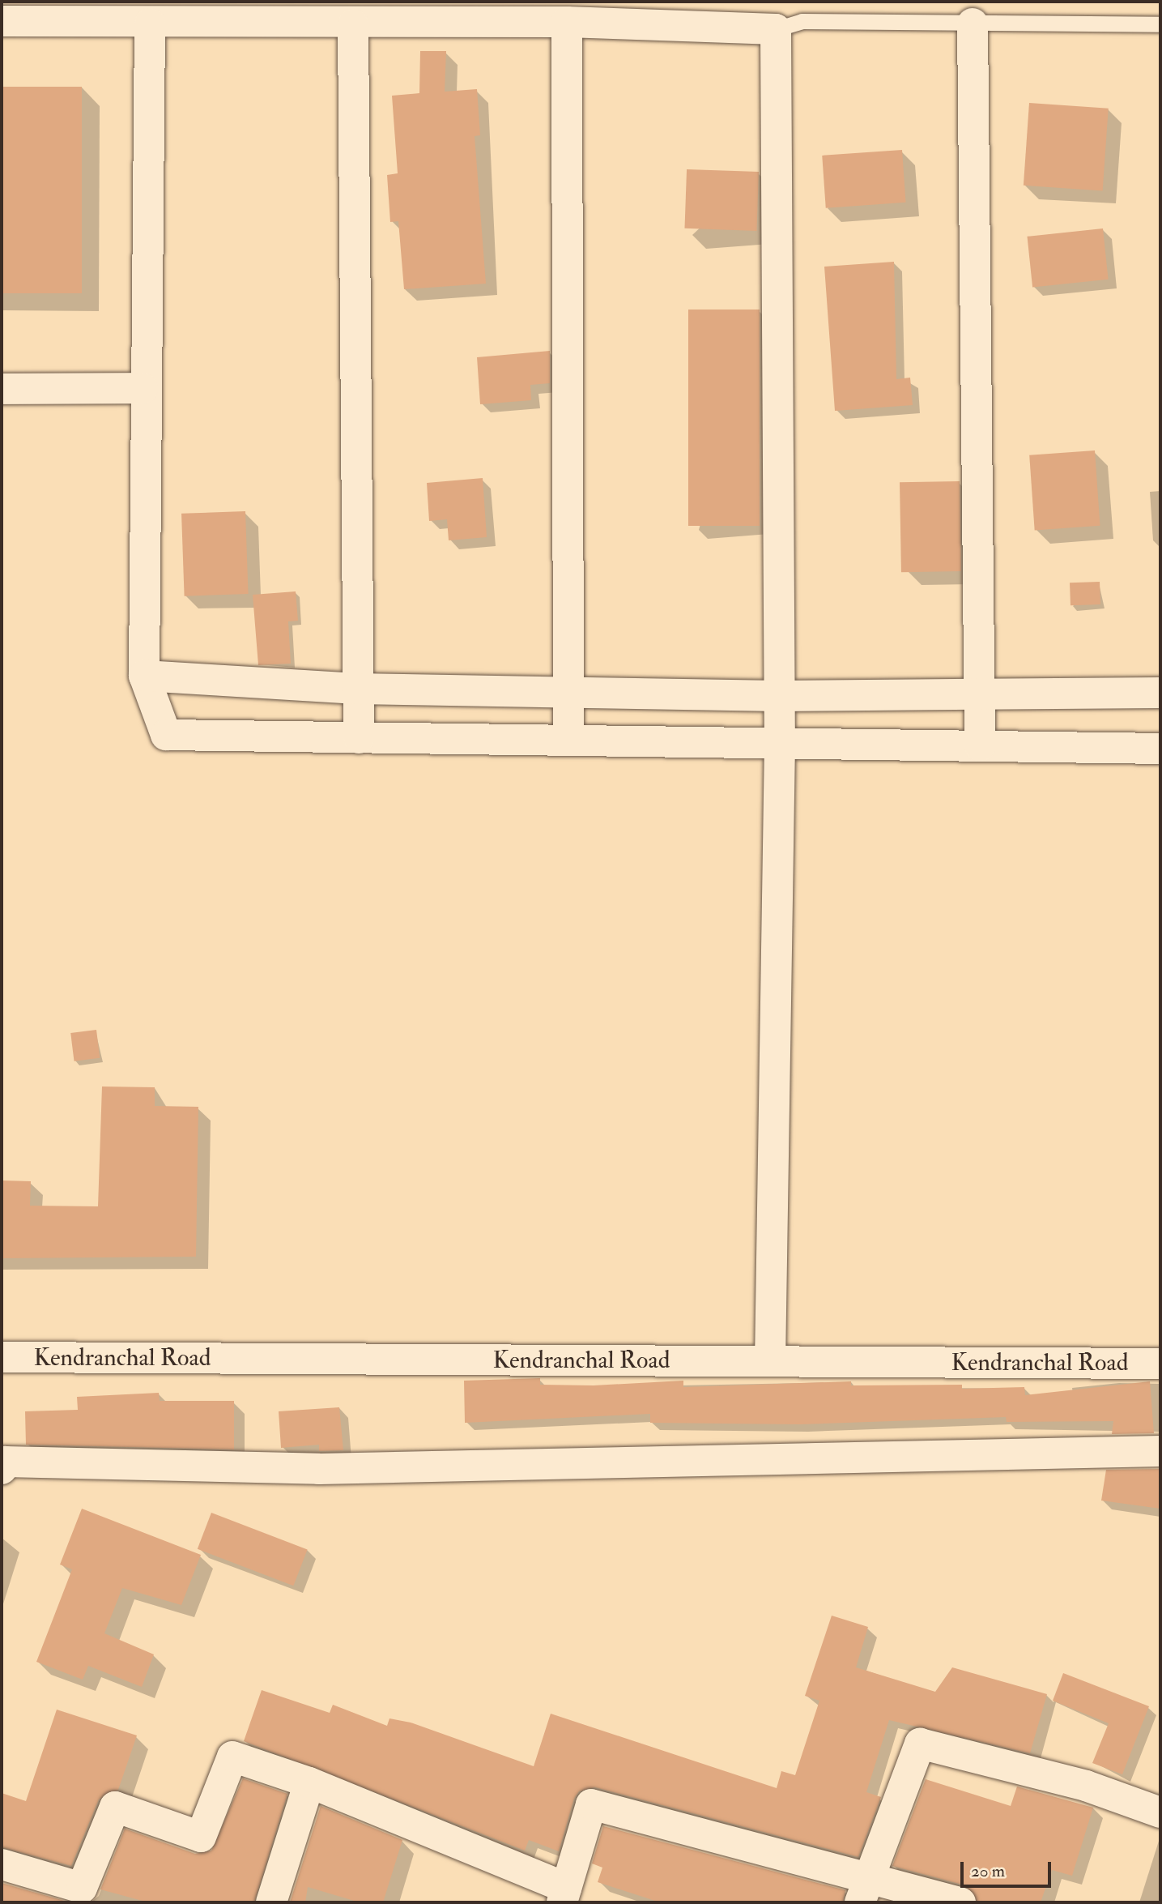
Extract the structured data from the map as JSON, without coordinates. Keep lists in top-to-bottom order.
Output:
{
  "streets": {
    "street": ["Kendranchal Road"]
  },
  "scale_bar": "20 m"
}
